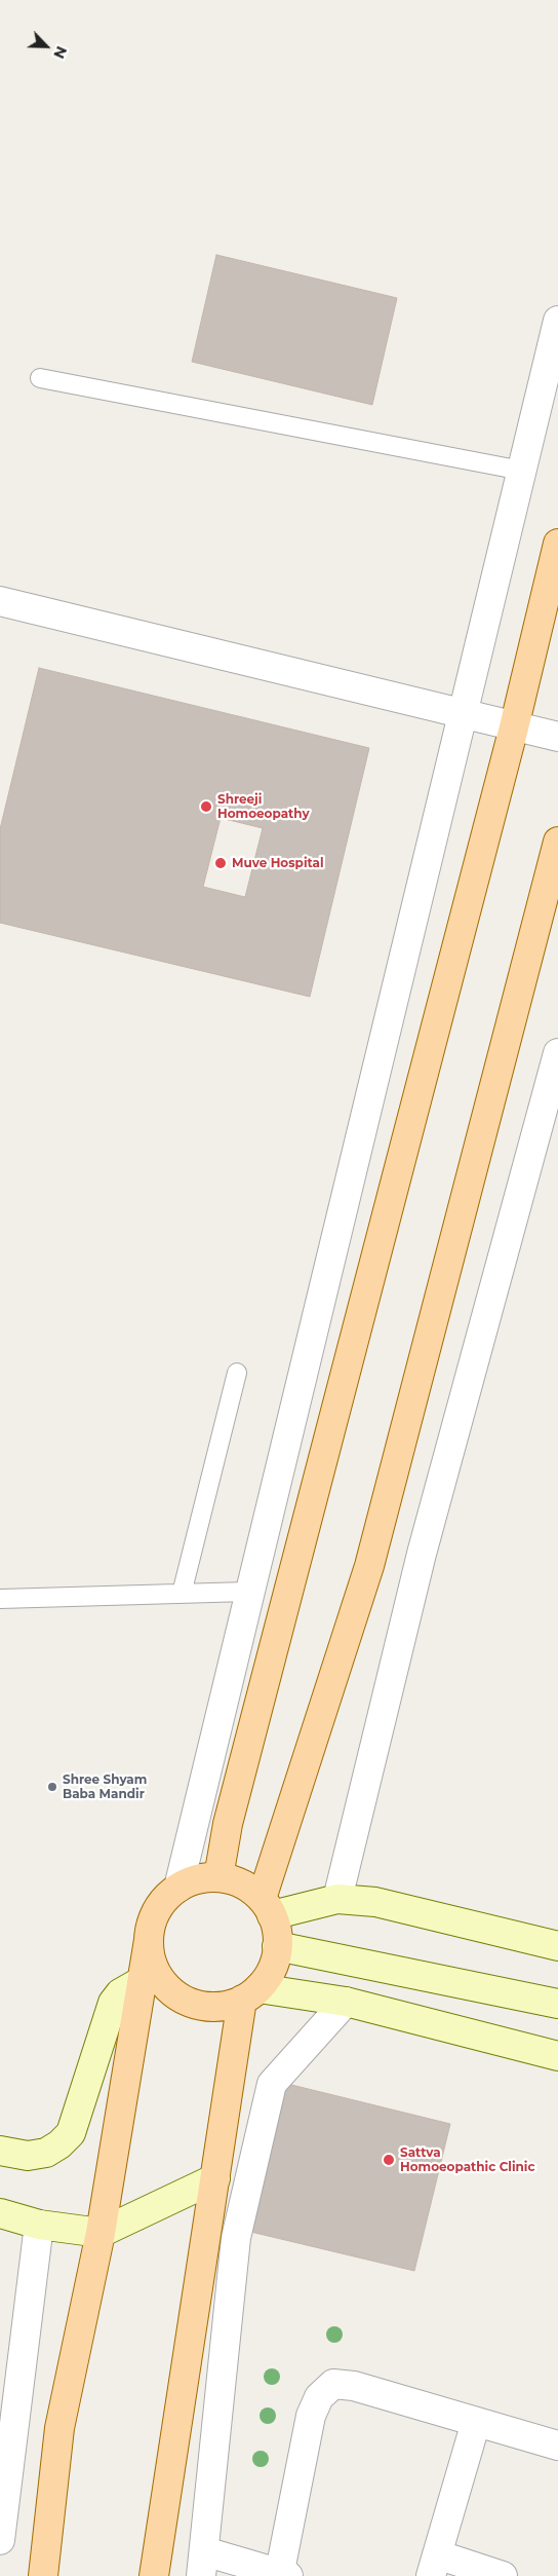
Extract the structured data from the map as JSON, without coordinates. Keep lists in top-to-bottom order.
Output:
{
  "places": [
    "Shreeji Homoeopathy",
    "Muve Hospital",
    "Shree Shyam Baba Mandir",
    "Sattva Homoeopathic Clinic"
  ],
  "north": "bottom right"
}
